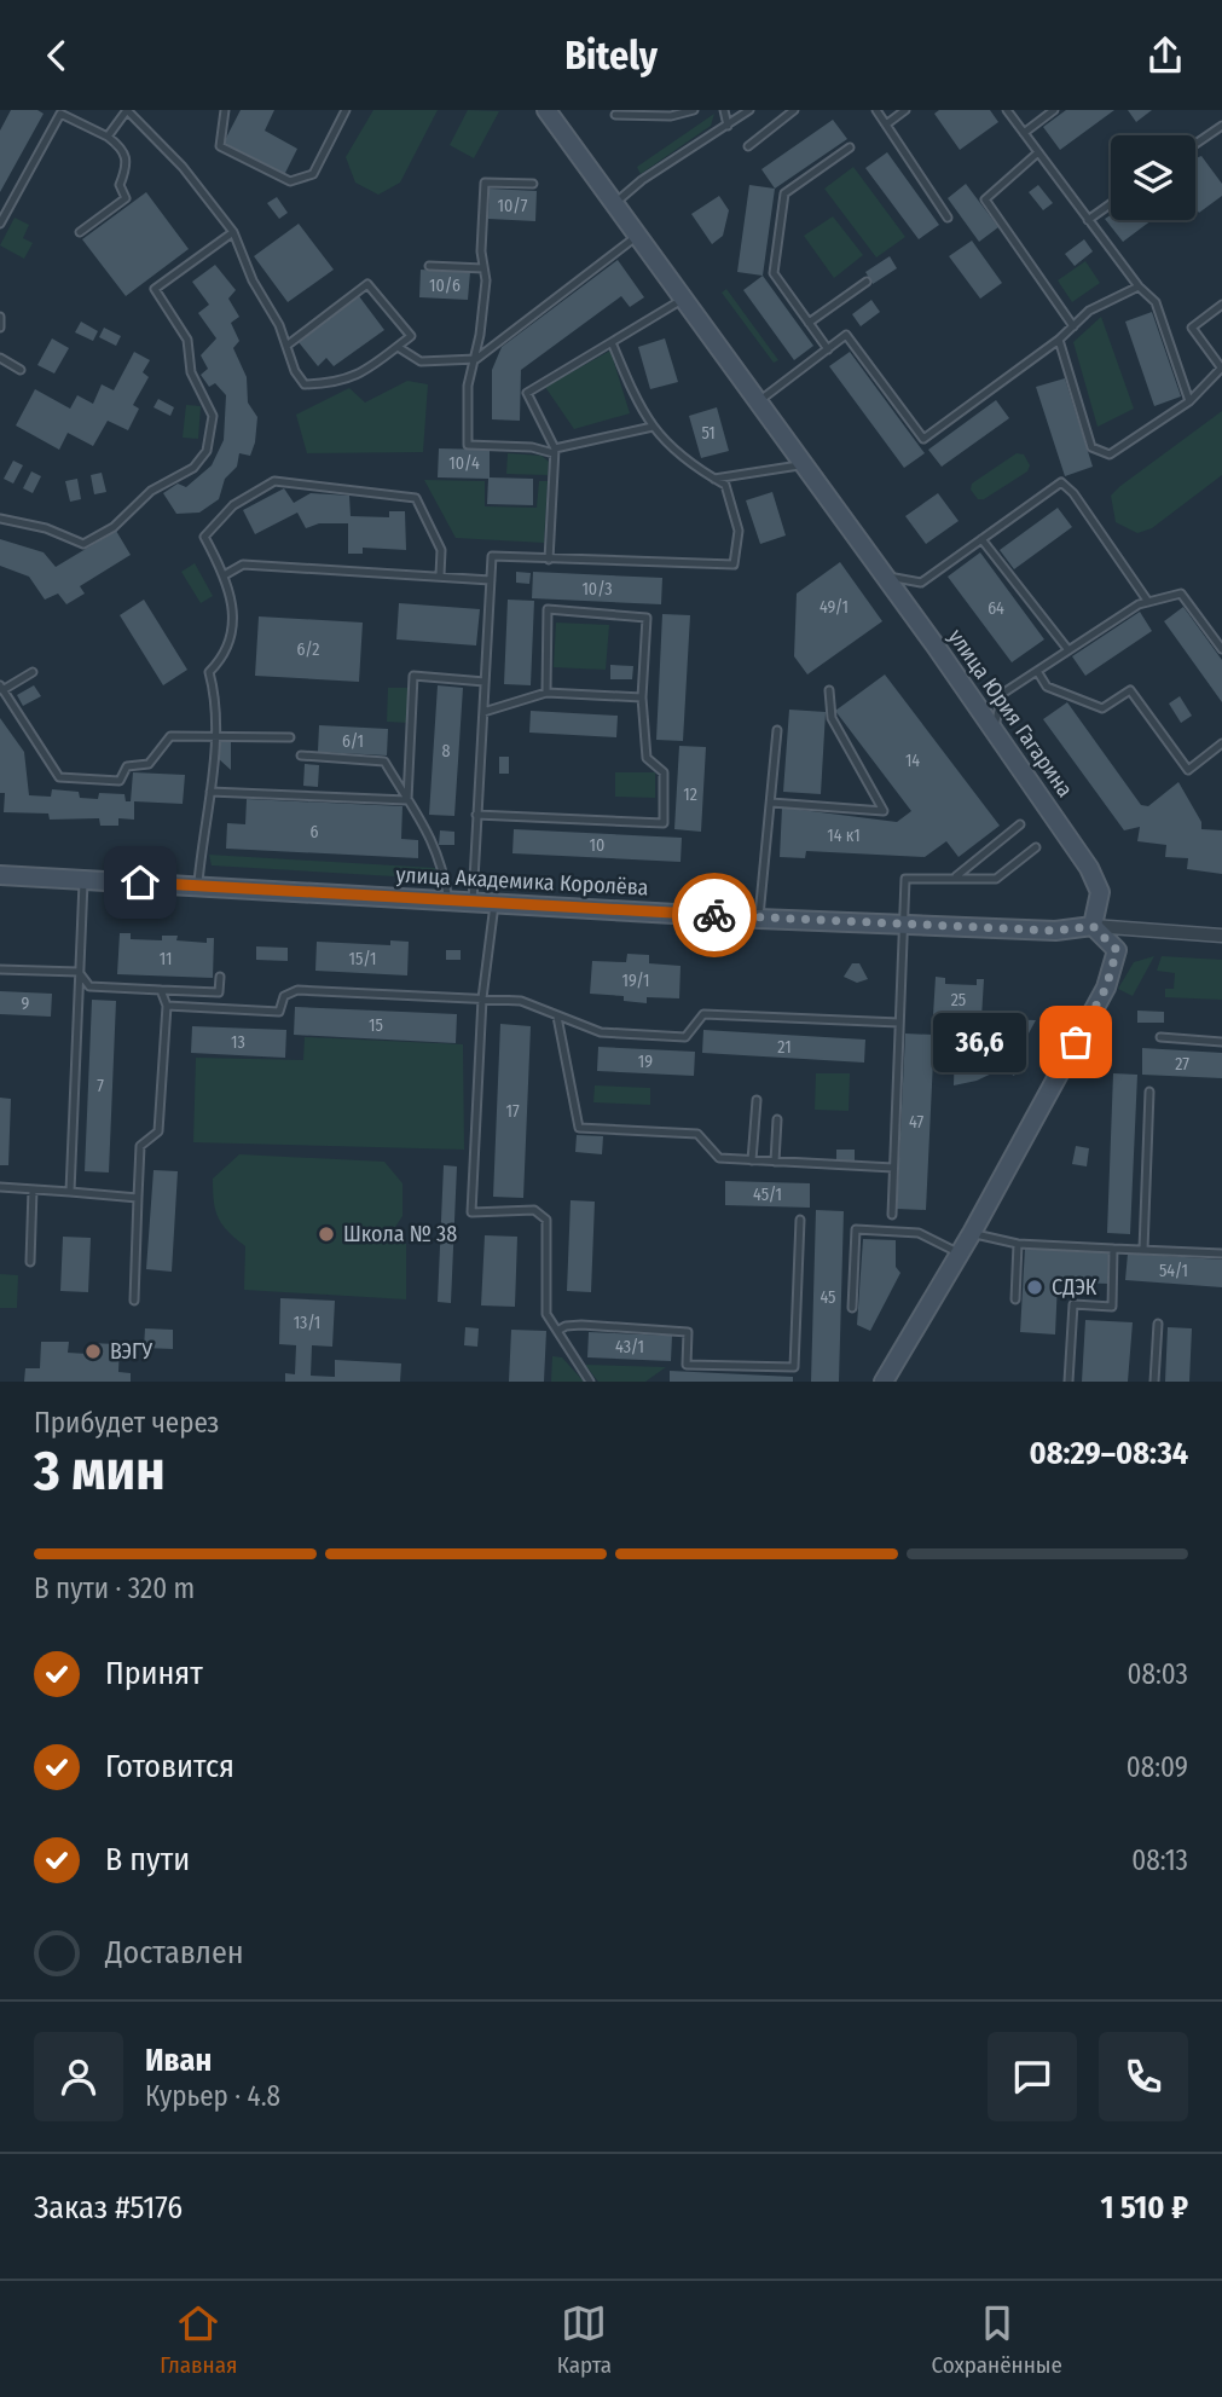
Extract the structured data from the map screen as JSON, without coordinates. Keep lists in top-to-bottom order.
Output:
{
  "streets": {
    "main road": ["улица Юрия Гагарина", "улица Академика Королёва"]
  },
  "crossings": [
    ["улица Юрия Гагарина", "улица Академика Королёва"]
  ],
  "places": [
    "36,6",
    "Школа № 38",
    "СДЭК",
    "ВЭГУ"
  ],
  "house_numbers": [
    "10/7",
    "10/6",
    "51",
    "10/4",
    "10/3",
    "49/1",
    "64",
    "6/2",
    "6/1",
    "8",
    "14",
    "12",
    "6",
    "14 к1",
    "10",
    "11",
    "15/1",
    "19/1",
    "25",
    "9",
    "15",
    "13",
    "21",
    "19",
    "27",
    "7",
    "17",
    "47",
    "45/1",
    "54/1",
    "45",
    "13/1",
    "43/1"
  ],
  "page": {
    "header": "Bitely",
    "bubble": "36,6",
    "heading": ["3 мин", "Прибудет через", "08:29–08:34"],
    "panel": [
      "Иван",
      "Курьер · 4.8",
      "Заказ #5176",
      "1 510 ₽"
    ],
    "bar": "В пути · 320 m",
    "list": [
      ["Принят", "08:03"],
      ["Готовится", "08:09"],
      ["В пути", "08:13"],
      "Доставлен"
    ],
    "tabs": ["Главная", "Карта", "Сохранённые"]
  }
}
